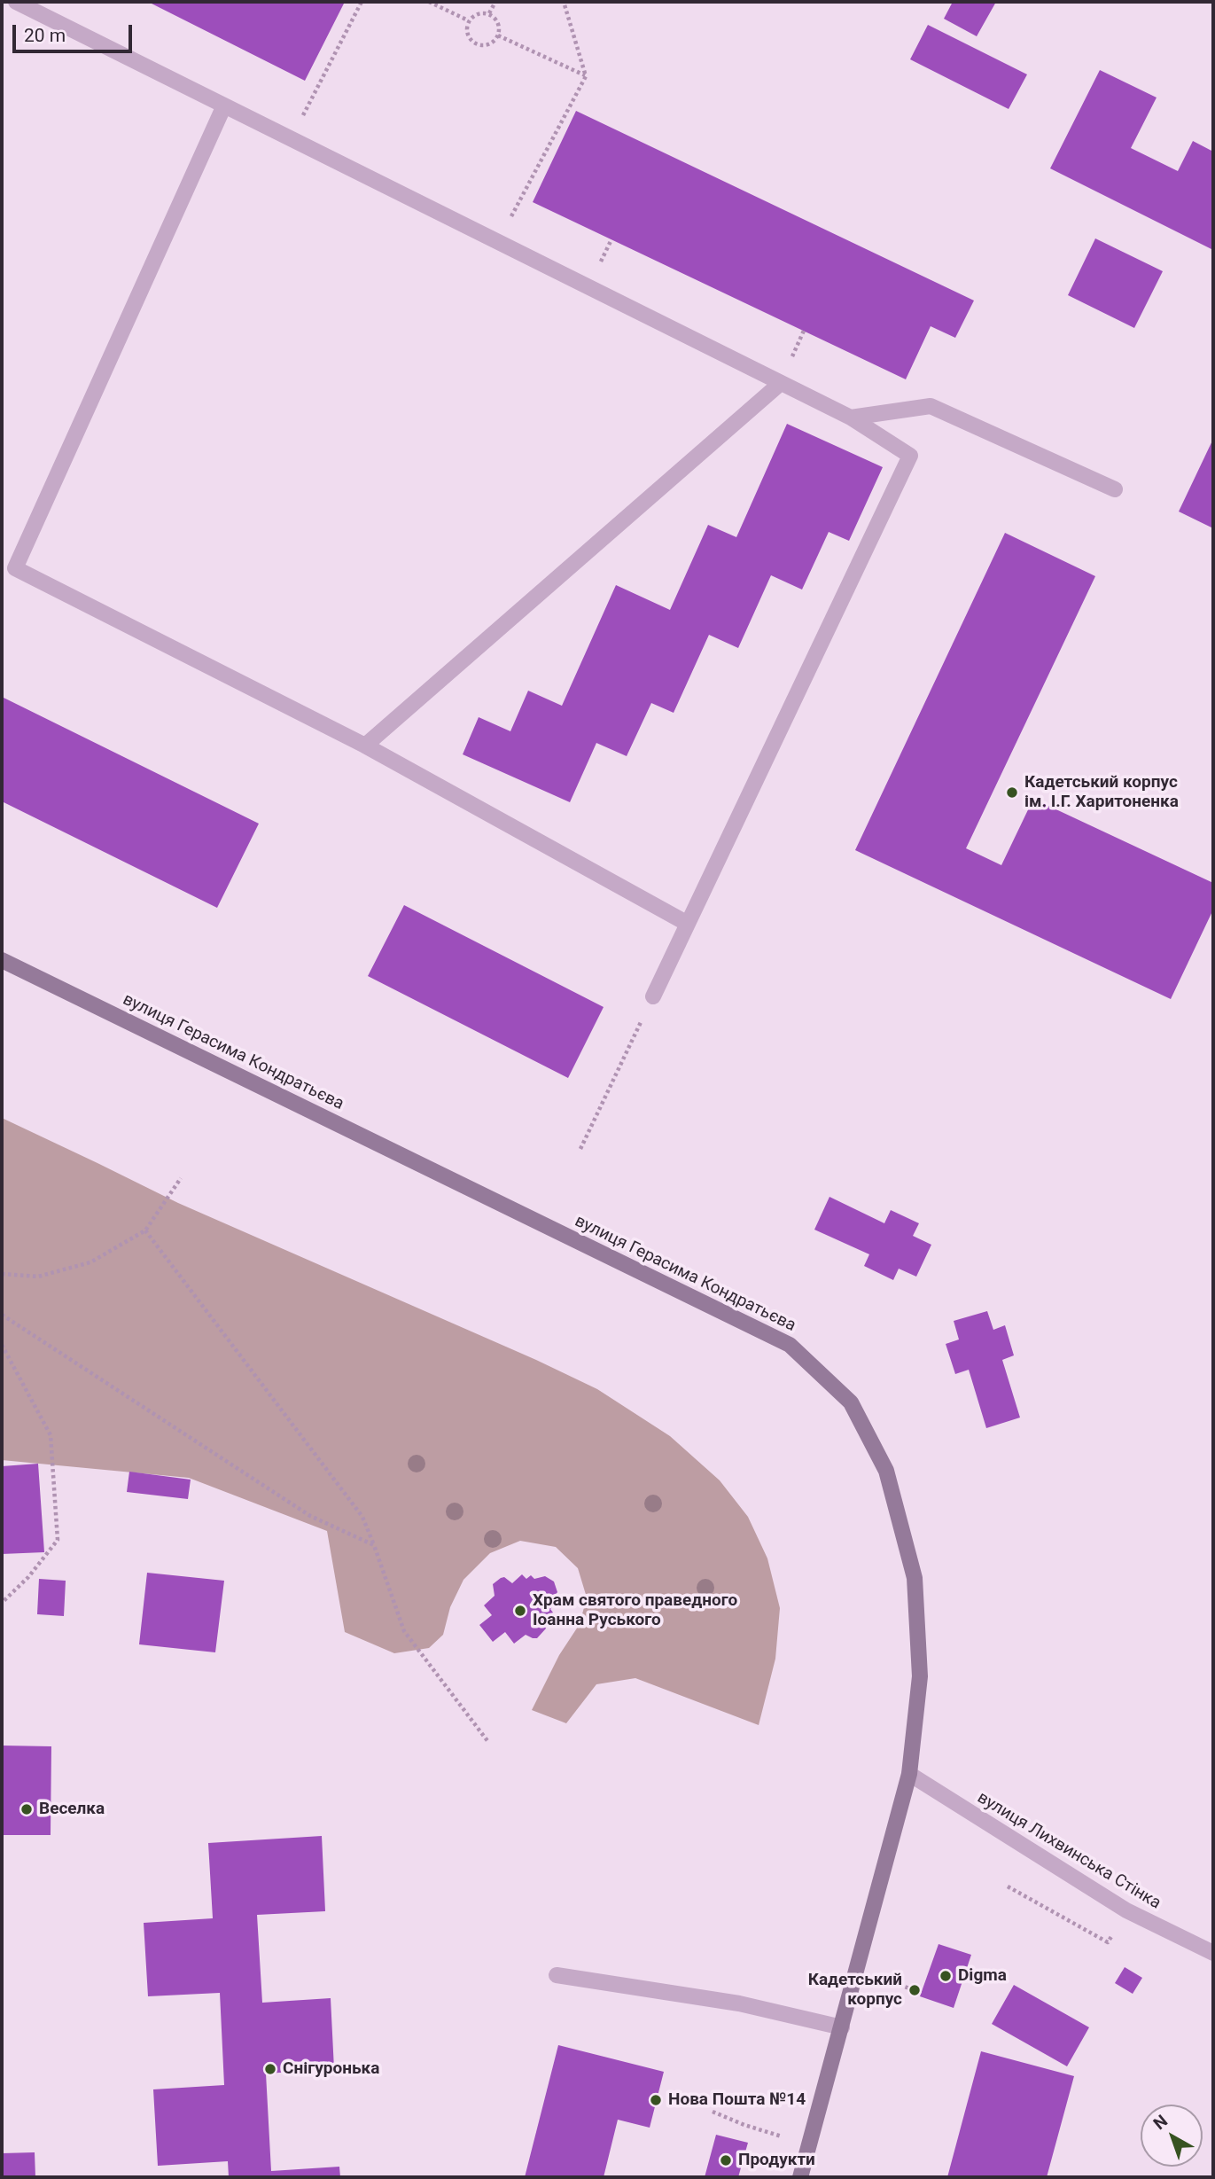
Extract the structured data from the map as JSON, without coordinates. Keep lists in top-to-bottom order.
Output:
{
  "streets": {
    "main road": ["вулиця Герасима Кондратьєва"],
    "street": ["вулиця Лихвинська Стінка"]
  },
  "crossings": [
    ["вулиця Герасима Кондратьєва", "вулиця Лихвинська Стінка"]
  ],
  "places": [
    "Кадетський корпус ім. І.Г. Харитоненка",
    "Храм святого праведного Іоанна Руського",
    "Веселка",
    "Digma",
    "Кадетський корпус",
    "Снігуронька",
    "Нова Пошта №14",
    "Продукти"
  ],
  "scale_bar": "20 m",
  "north": "top left"
}
